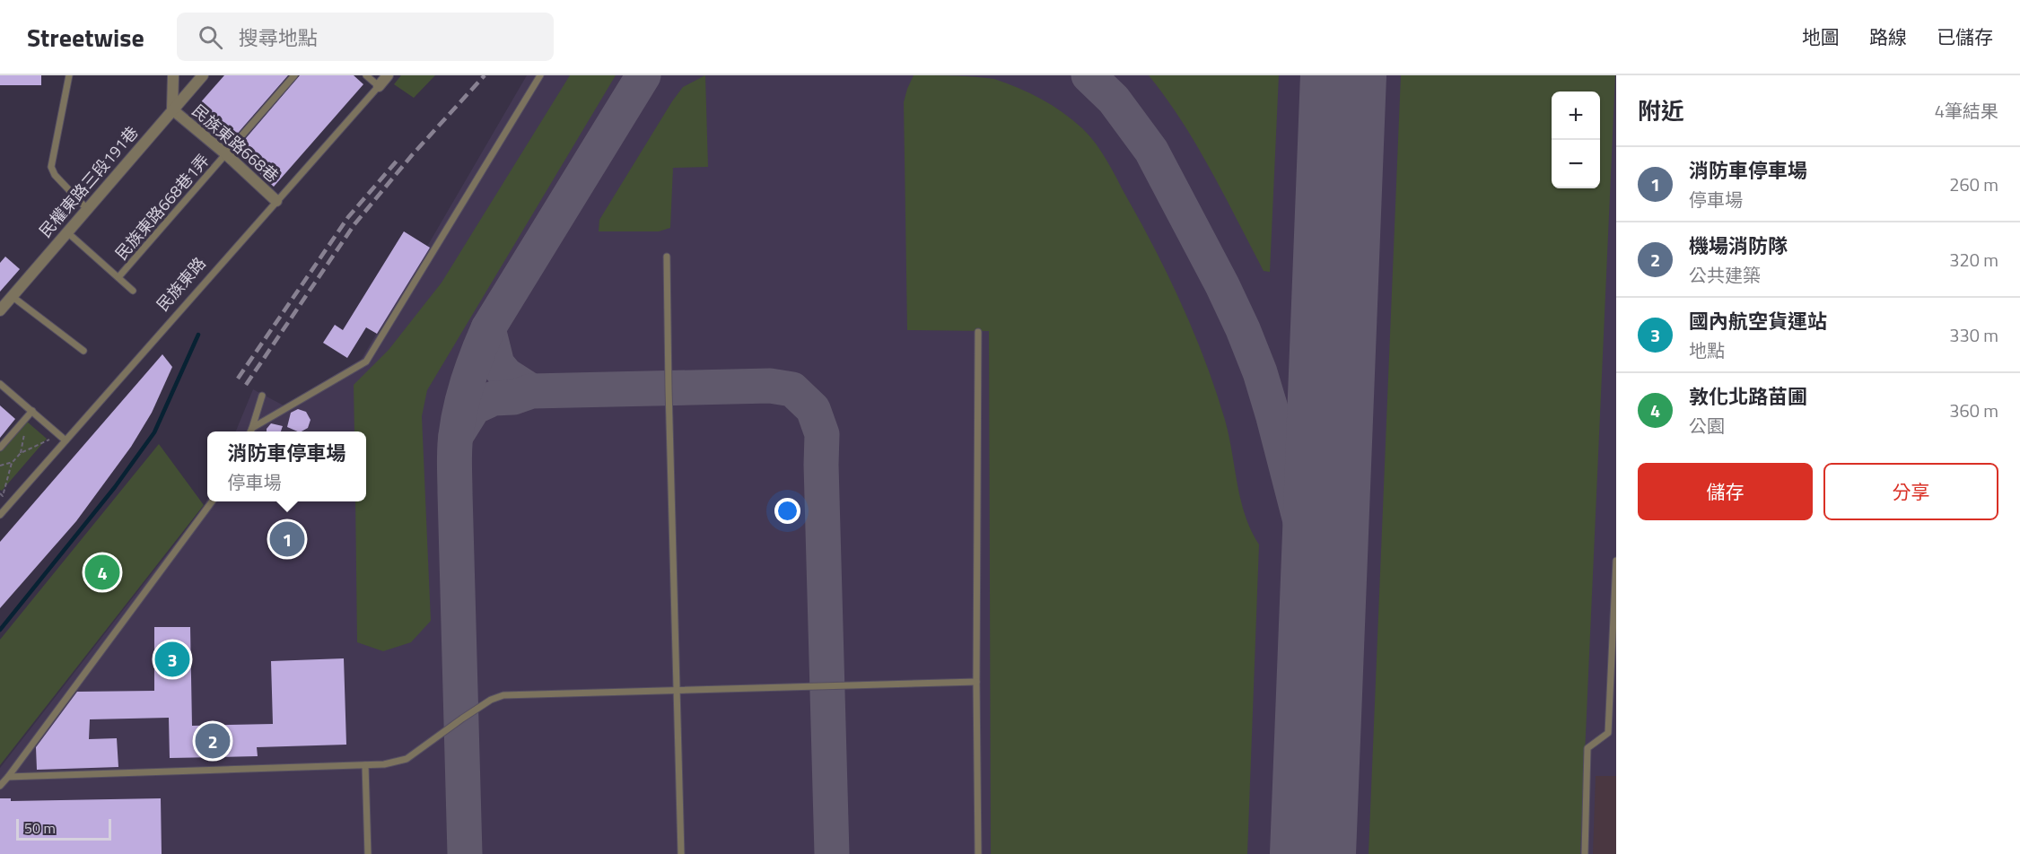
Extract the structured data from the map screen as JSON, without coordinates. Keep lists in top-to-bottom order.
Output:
{
  "streets": {
    "street": ["民族東路668巷", "民權東路三段191巷", "民族東路"],
    "lane": ["民族東路668巷1弄"]
  },
  "crossings": [
    ["民族東路668巷", "民權東路三段191巷"],
    ["民族東路668巷", "民族東路668巷1弄"],
    ["民族東路668巷", "民族東路"]
  ],
  "scale_bar": "50 m",
  "page": {
    "header": "Streetwise",
    "search": "搜尋地點",
    "nav": ["地圖", "路線", "已儲存"],
    "heading": ["附近", "4筆結果"],
    "map_buttons": ["+", "−"],
    "list": [
      {
        "mark": "1",
        "name": "消防車停車場",
        "note": "停車場",
        "value": "260 m"
      },
      {
        "mark": "2",
        "name": "機場消防隊",
        "note": "公共建築",
        "value": "320 m"
      },
      {
        "mark": "3",
        "name": "國內航空貨運站",
        "note": "地點",
        "value": "330 m"
      },
      {
        "mark": "4",
        "name": "敦化北路苗圃",
        "note": "公園",
        "value": "360 m"
      }
    ],
    "popup": ["消防車停車場", "停車場"],
    "buttons": ["儲存", "分享"],
    "pins": [
      "1",
      "4",
      "3",
      "2"
    ],
    "scale": "50 m"
  }
}
